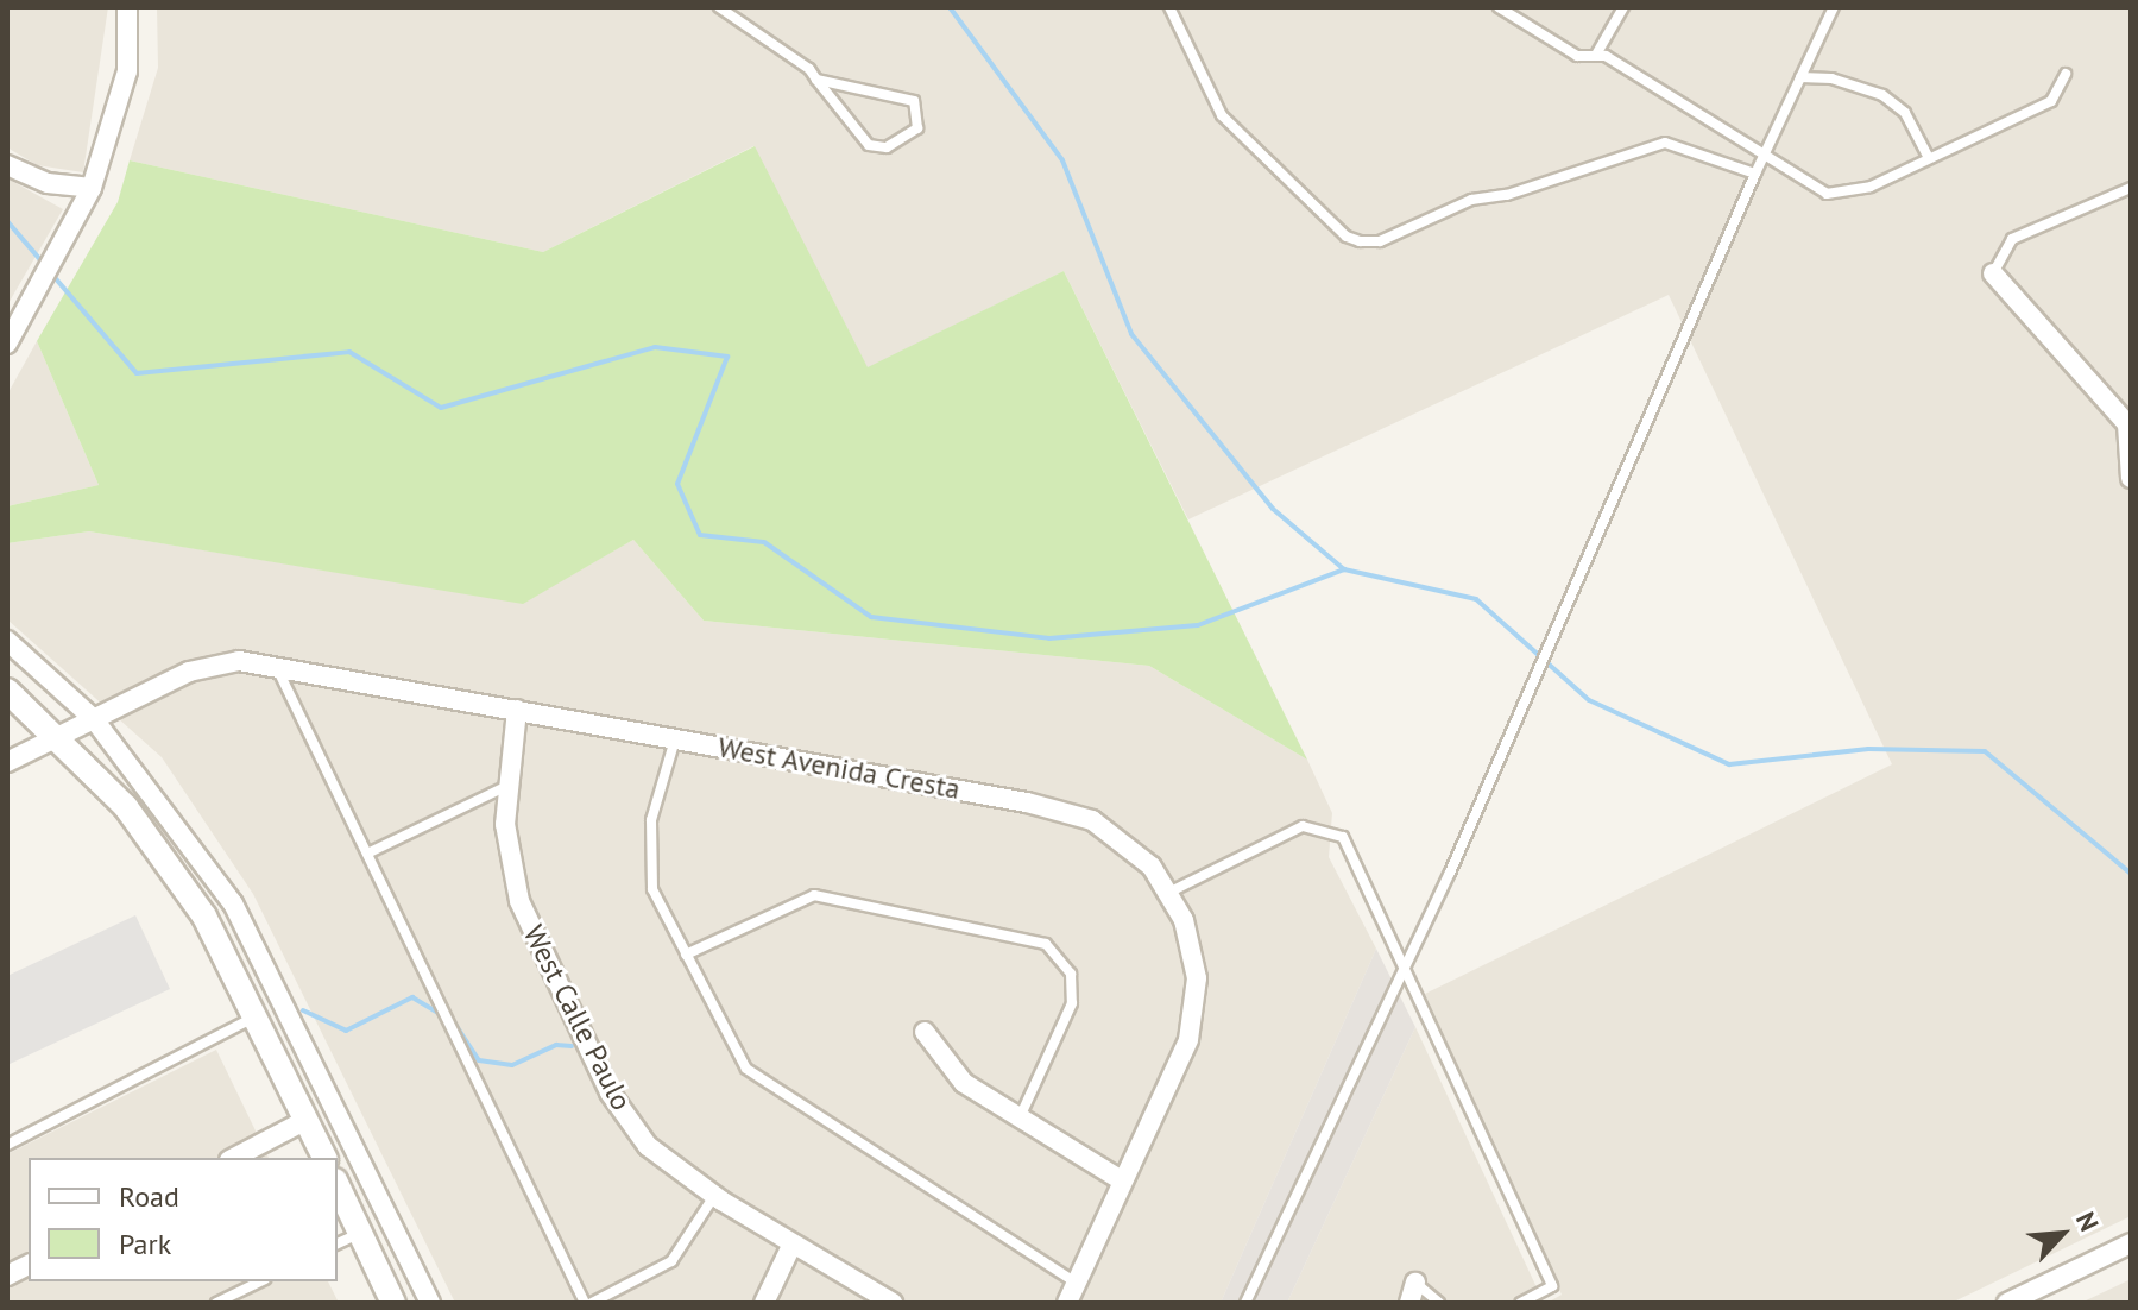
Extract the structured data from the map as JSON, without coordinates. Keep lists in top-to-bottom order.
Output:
{
  "streets": {
    "street": ["West Avenida Cresta", "West Calle Paulo"]
  },
  "crossings": [
    ["West Avenida Cresta", "West Calle Paulo"]
  ],
  "legend": ["Road", "Park"],
  "north": "top right"
}
